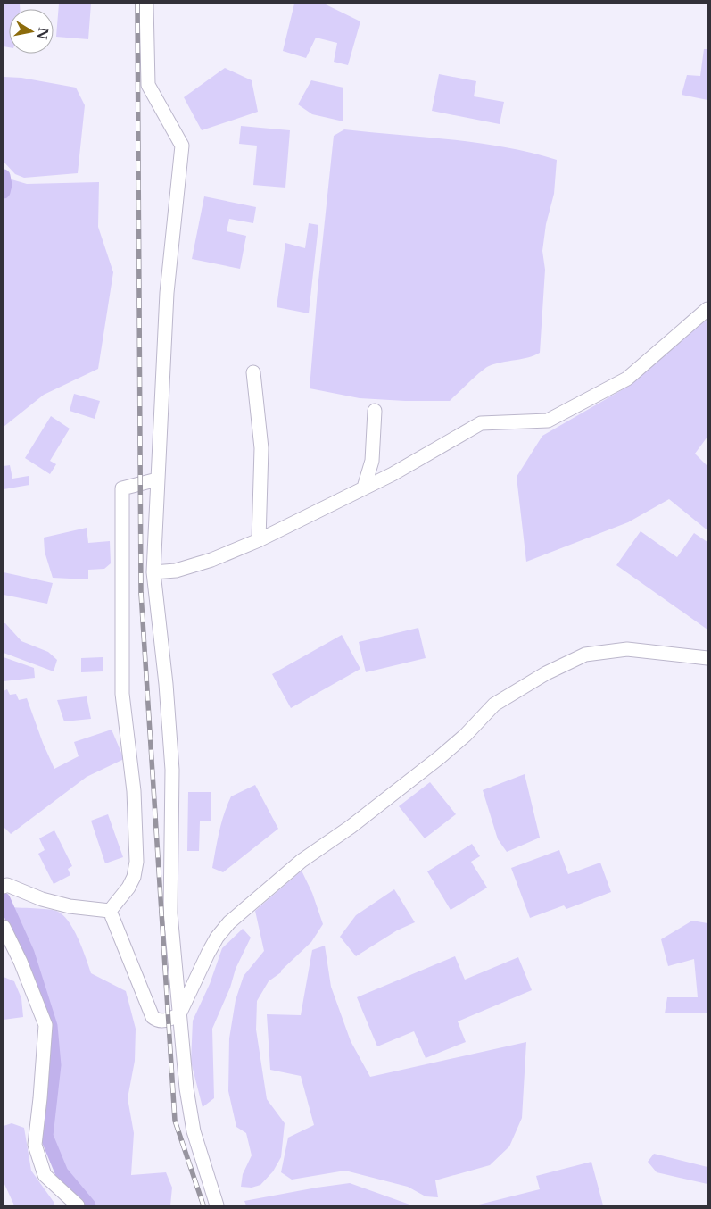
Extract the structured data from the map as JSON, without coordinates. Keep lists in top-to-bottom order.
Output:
{
  "north": "right"
}
